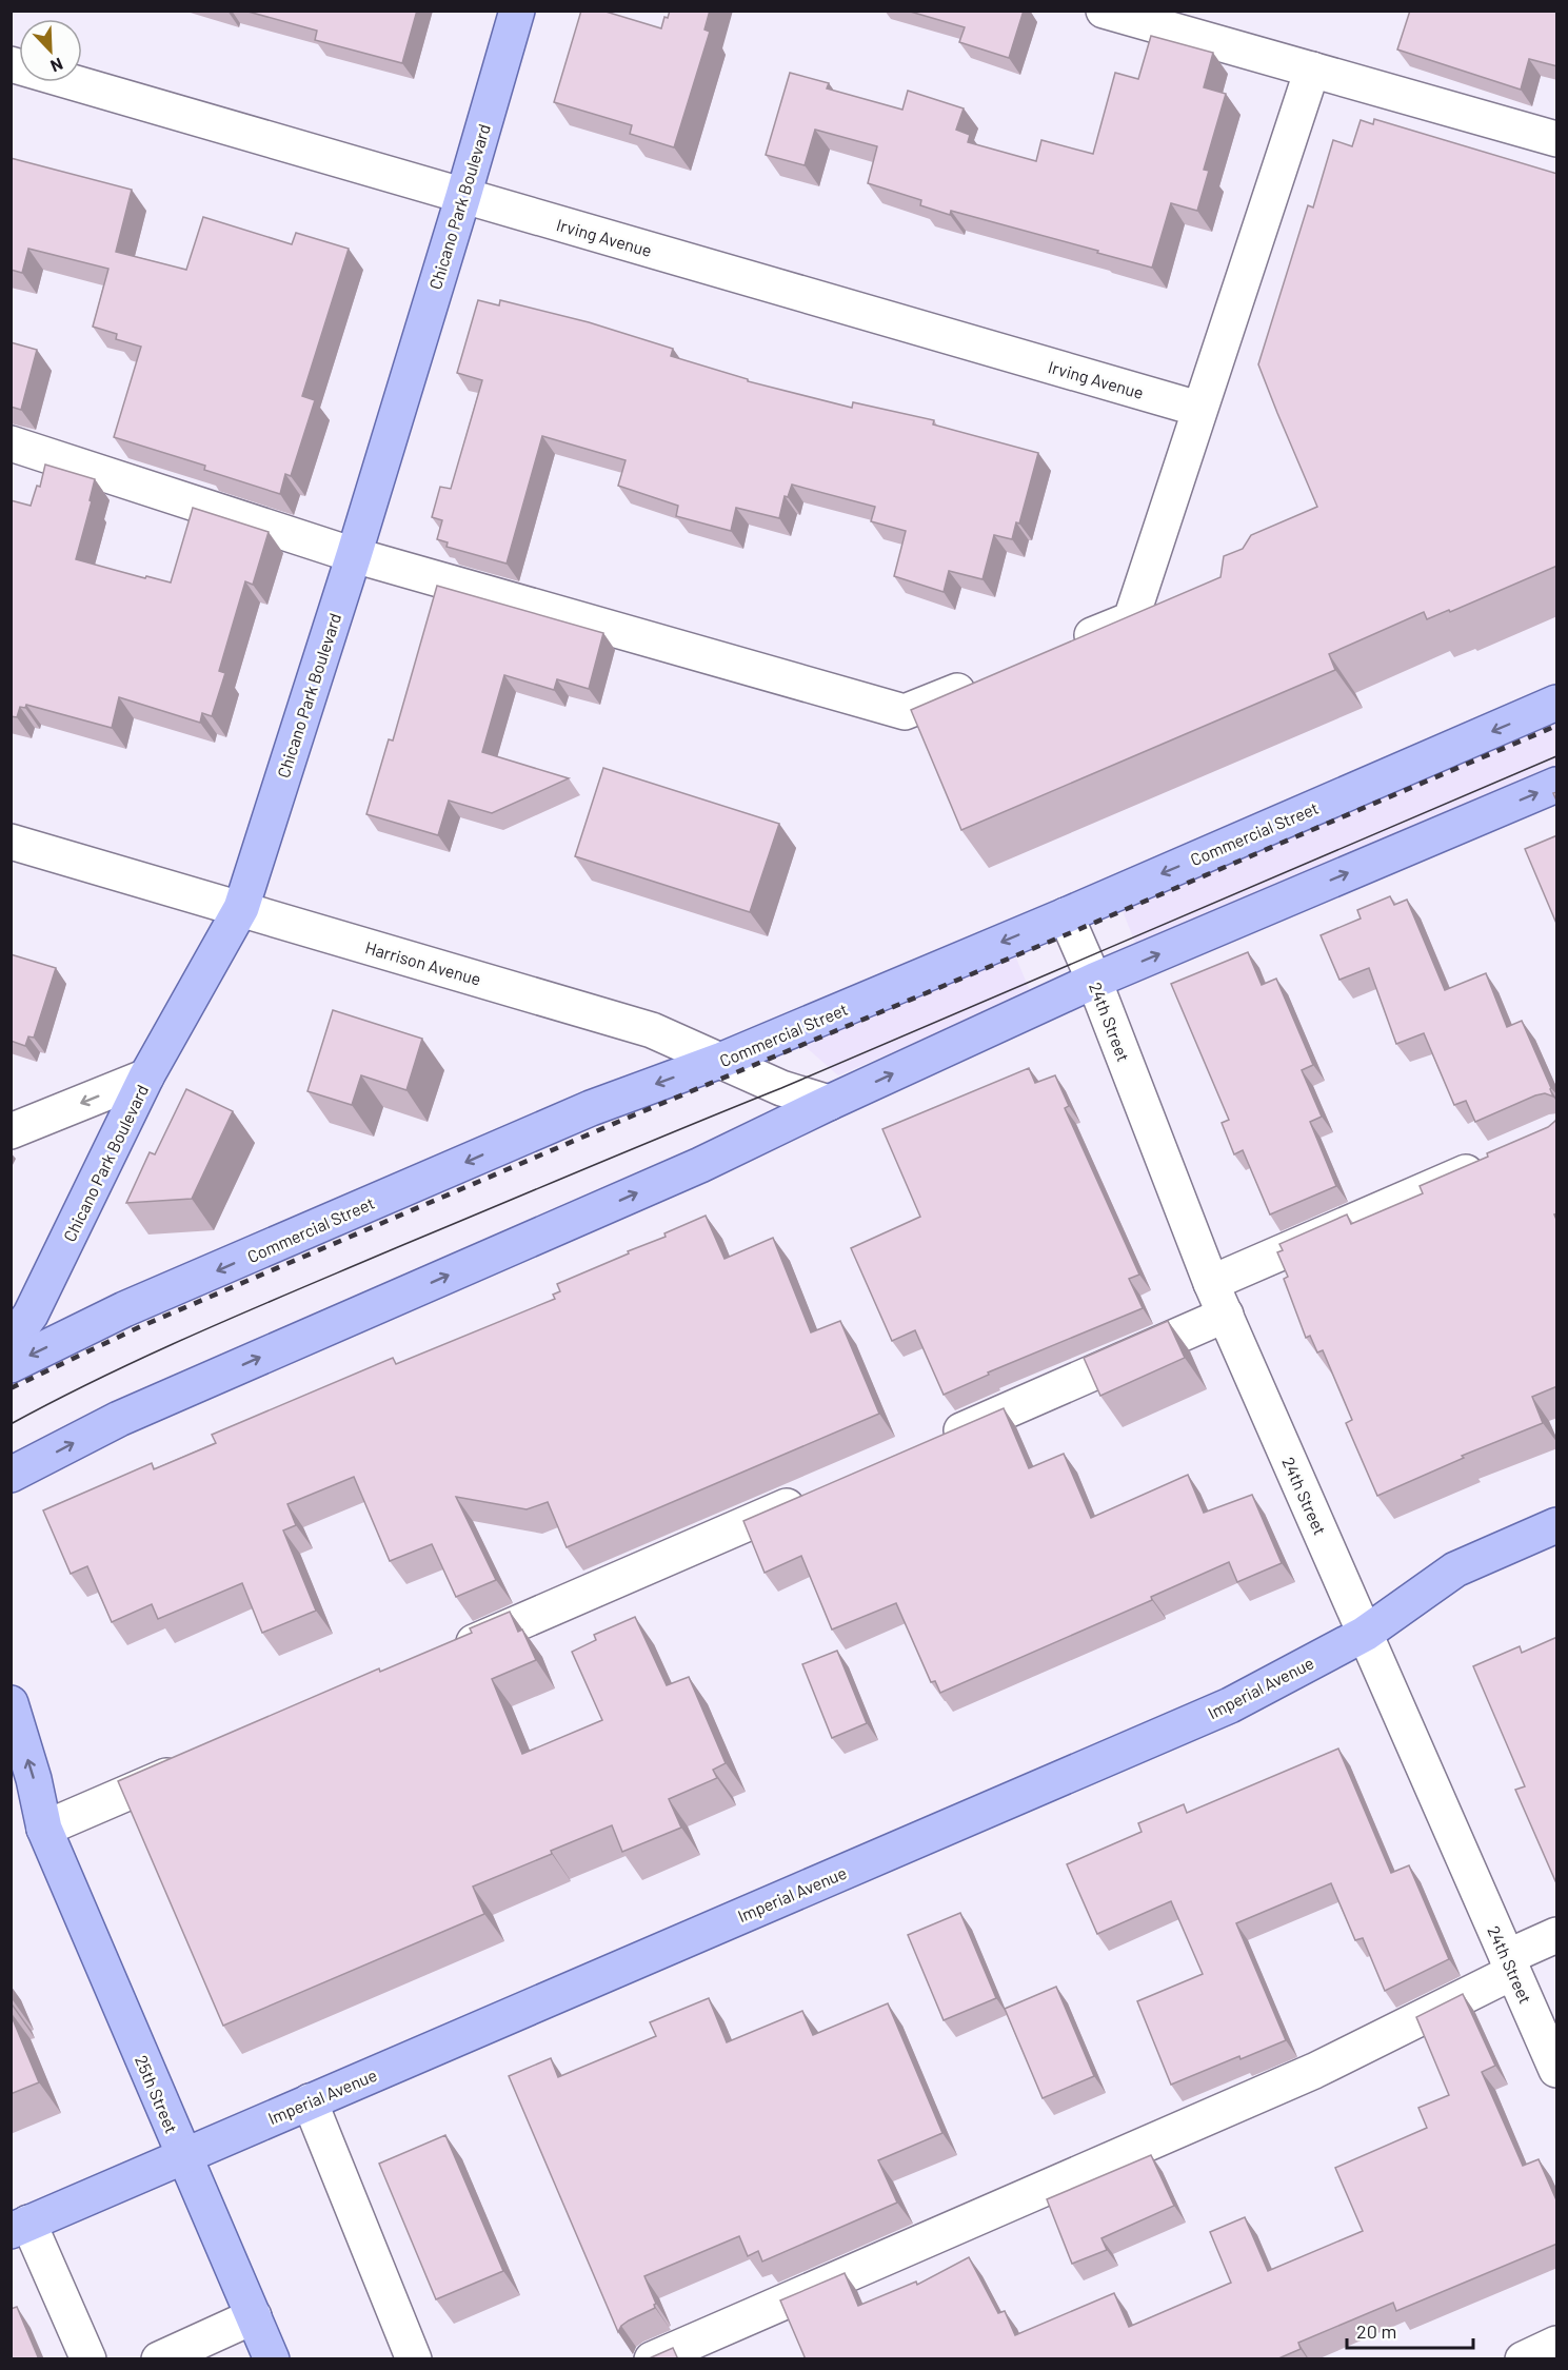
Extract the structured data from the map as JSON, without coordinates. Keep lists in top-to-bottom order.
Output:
{
  "streets": {
    "main road": [
      "Chicano Park Boulevard",
      "Commercial Street",
      "Imperial Avenue",
      "25th Street"
    ],
    "street": ["Irving Avenue", "Harrison Avenue", "24th Street"]
  },
  "crossings": [
    ["Chicano Park Boulevard", "Irving Avenue"],
    ["Chicano Park Boulevard", "Harrison Avenue"],
    ["Commercial Street", "Harrison Avenue"],
    ["Commercial Street", "24th Street"],
    ["24th Street", "Imperial Avenue"],
    ["Imperial Avenue", "25th Street"]
  ],
  "scale_bar": "20 m",
  "north": "bottom right"
}
